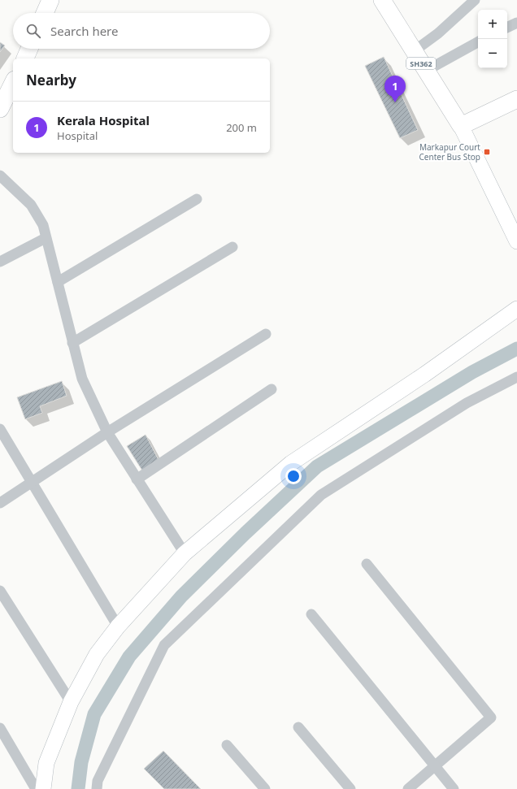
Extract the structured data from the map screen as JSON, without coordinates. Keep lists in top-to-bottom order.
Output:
{
  "streets": {
    "main road": ["SH362"]
  },
  "places": {
    "transit": ["Markapur Court Center Bus Stop"]
  },
  "page": {
    "map_buttons": ["+", "−"],
    "search": "Search here",
    "heading": "Nearby",
    "pins": "1",
    "list": [
      {
        "mark": "1",
        "name": "Kerala Hospital",
        "note": "Hospital",
        "value": "200 m"
      }
    ]
  }
}
